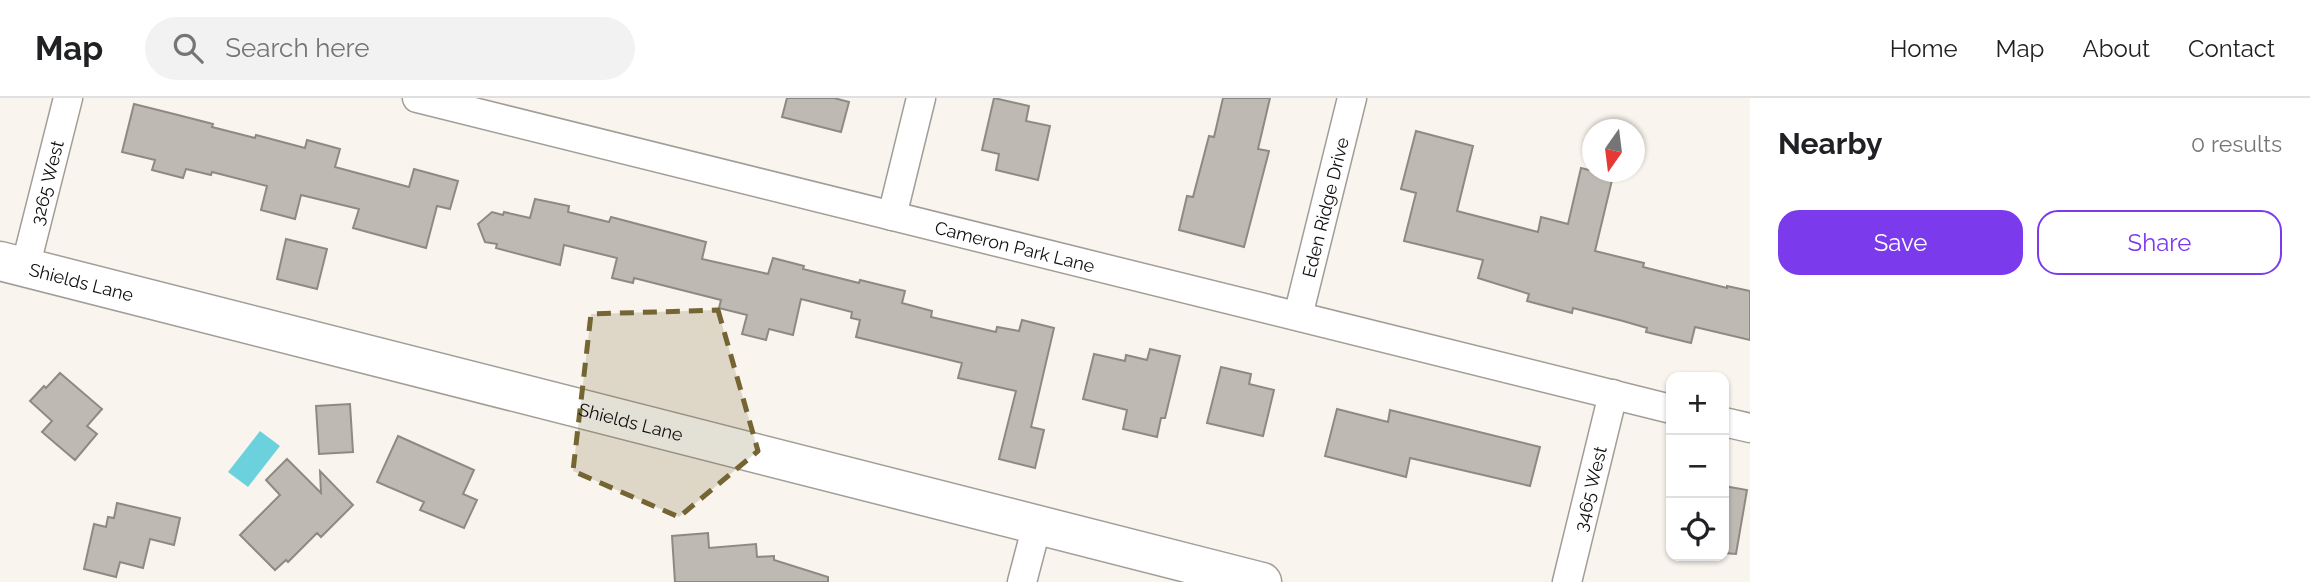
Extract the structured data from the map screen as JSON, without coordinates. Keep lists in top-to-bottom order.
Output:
{
  "streets": {
    "main road": ["Shields Lane"],
    "street": [
      "3265 West",
      "Eden Ridge Drive",
      "Cameron Park Lane",
      "3465 West"
    ]
  },
  "crossings": [
    ["3265 West", "Shields Lane"],
    ["Eden Ridge Drive", "Cameron Park Lane"],
    ["Cameron Park Lane", "3465 West"]
  ],
  "north": "bottom",
  "page": {
    "header": "Map",
    "search": "Search here",
    "nav": [
      "Home",
      "Map",
      "About",
      "Contact"
    ],
    "heading": ["Nearby", "0 results"],
    "buttons": ["Save", "Share"],
    "map_buttons": ["+", "−"]
  }
}
